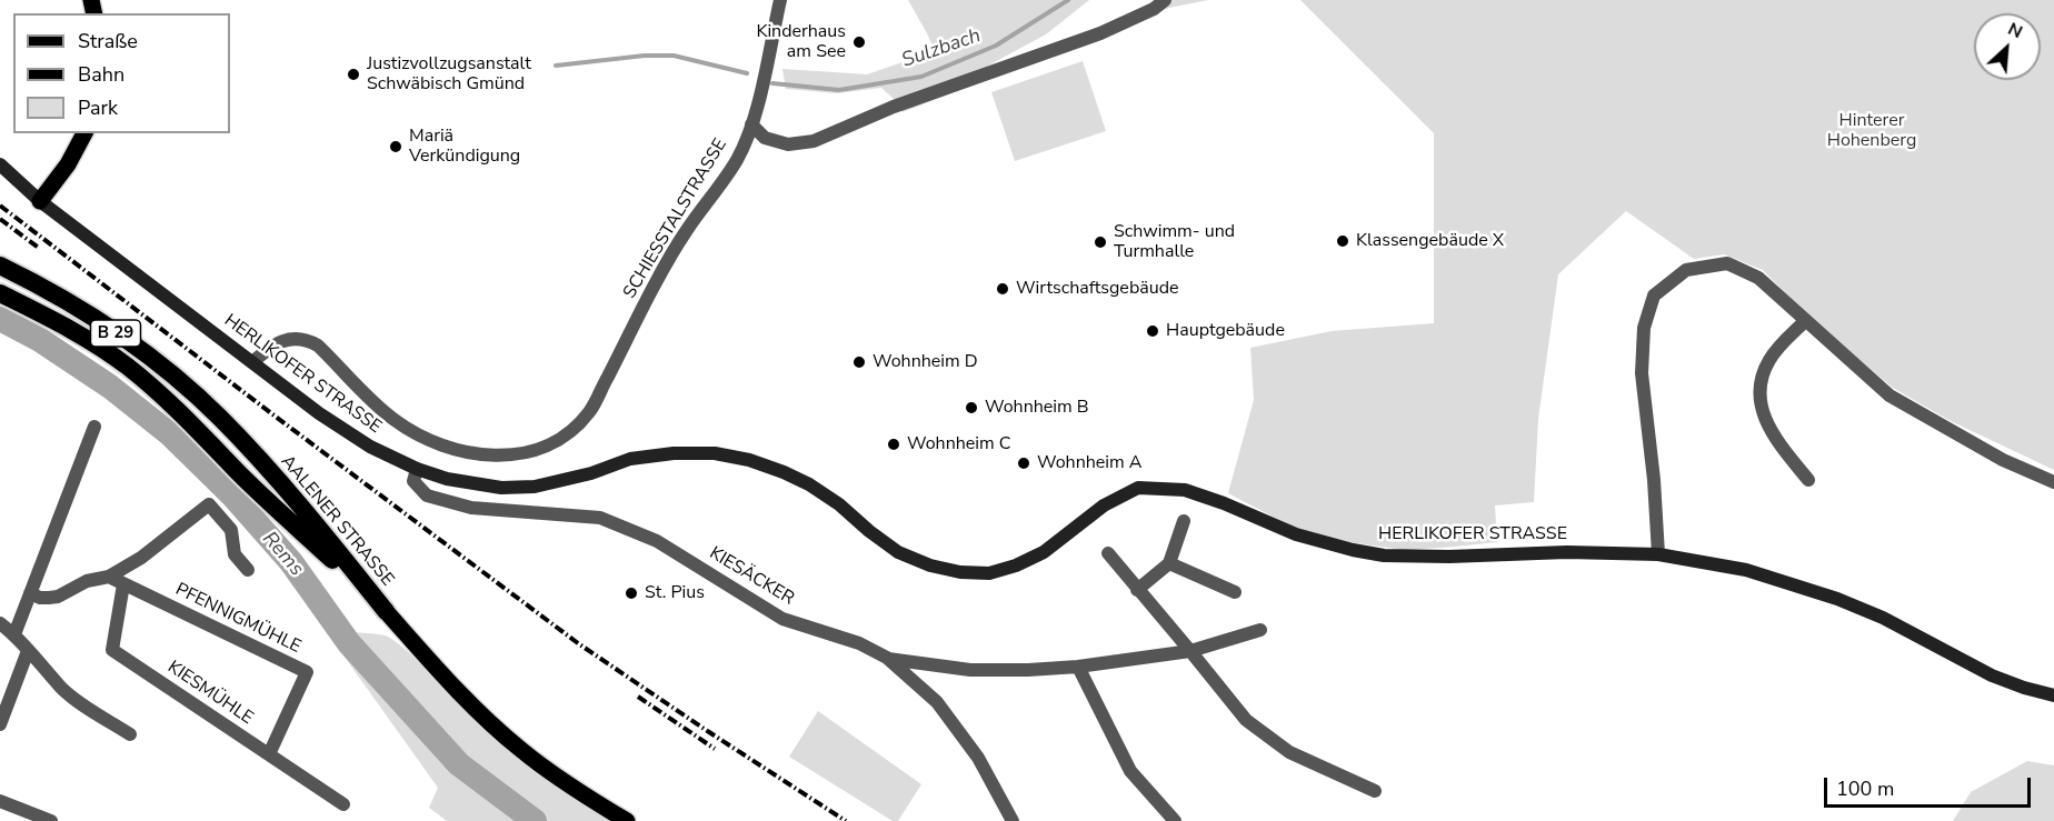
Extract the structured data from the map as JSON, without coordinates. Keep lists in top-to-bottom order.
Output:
{
  "streets": {
    "highway": ["B 29", "AALENER STRASSE"],
    "main road": ["HERLIKOFER STRASSE"],
    "street": [
      "SCHIESSTALSTRASSE",
      "KIESÄCKER",
      "PFENNIGMÜHLE",
      "KIESMÜHLE"
    ]
  },
  "crossings": [
    ["SCHIESSTALSTRASSE", "HERLIKOFER STRASSE"],
    ["B 29", "AALENER STRASSE"],
    ["HERLIKOFER STRASSE", "KIESÄCKER"],
    ["PFENNIGMÜHLE", "KIESMÜHLE"]
  ],
  "water": ["Sulzbach", "Rems"],
  "parks": ["Hinterer Hohenberg"],
  "places": [
    "Kinderhaus am See",
    "Justizvollzugsanstalt Schwäbisch Gmünd",
    "Mariä Verkündigung",
    "Klassengebäude X",
    "Schwimm- und Turmhalle",
    "Wirtschaftsgebäude",
    "Hauptgebäude",
    "Wohnheim D",
    "Wohnheim B",
    "Wohnheim C",
    "Wohnheim A",
    "St. Pius"
  ],
  "legend": ["Straße", "Bahn", "Park"],
  "scale_bar": "100 m",
  "north": "top right"
}
